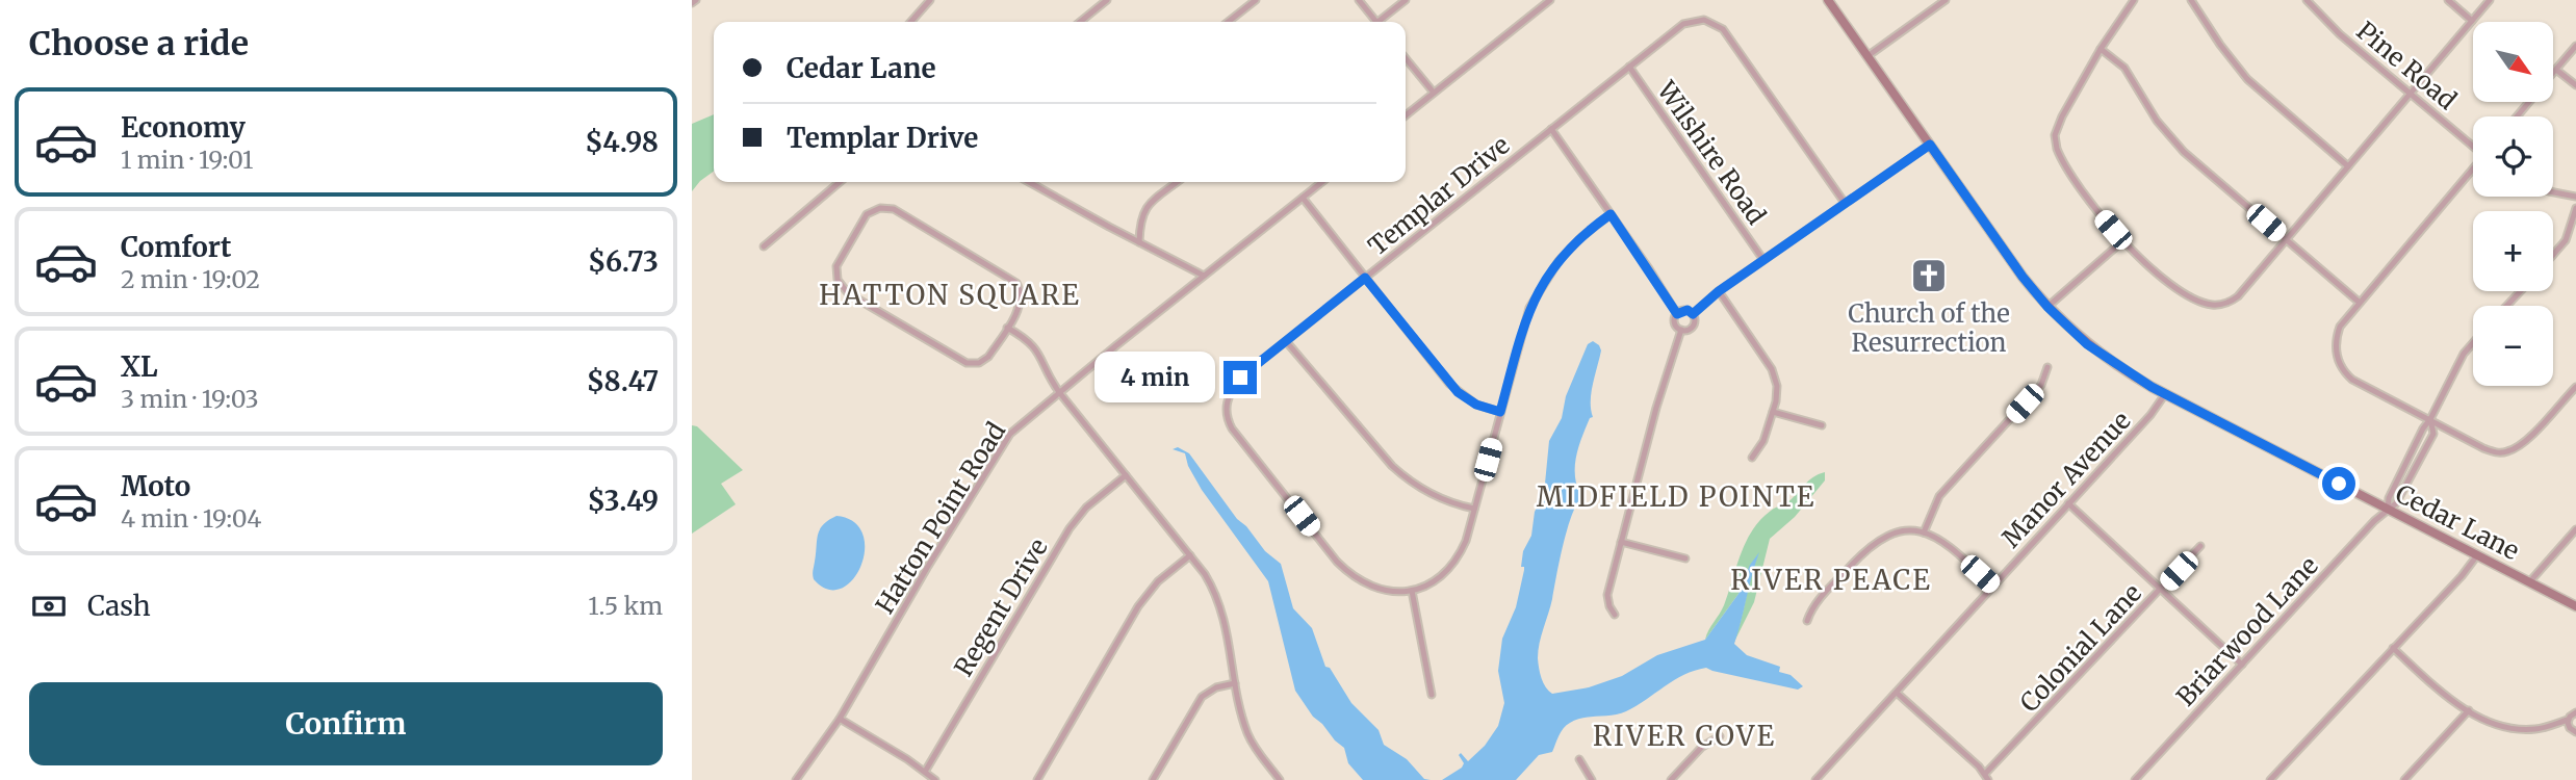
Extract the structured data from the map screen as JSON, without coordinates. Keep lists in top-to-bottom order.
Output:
{
  "streets": {
    "main road": ["Cedar Lane"],
    "street": [
      "Pine Road",
      "Wilshire Road",
      "Templar Drive",
      "Manor Avenue",
      "Hatton Point Road",
      "Regent Drive",
      "Briarwood Lane",
      "Colonial Lane"
    ]
  },
  "crossings": [
    ["Wilshire Road", "Templar Drive"],
    ["Manor Avenue", "Cedar Lane"],
    ["Cedar Lane", "Briarwood Lane"]
  ],
  "districts": [
    "HATTON SQUARE",
    "MIDFIELD POINTE",
    "RIVER PEACE",
    "RIVER COVE"
  ],
  "places": {
    "church": ["Church of the Resurrection"]
  },
  "north": "bottom right",
  "page": {
    "heading": "Choose a ride",
    "map_buttons": ["+", "−"],
    "banner": ["Cedar Lane", "Templar Drive"],
    "list": [
      {
        "name": "Economy",
        "note": "1 min · 19:01",
        "value": "$4.98"
      },
      {
        "name": "Comfort",
        "note": "2 min · 19:02",
        "value": "$6.73"
      },
      {
        "name": "XL",
        "note": "3 min · 19:03",
        "value": "$8.47"
      },
      {
        "name": "Moto",
        "note": "4 min · 19:04",
        "value": "$3.49"
      }
    ],
    "bubble": "4 min",
    "pay": ["Cash", "1.5 km"],
    "buttons": "Confirm"
  }
}
